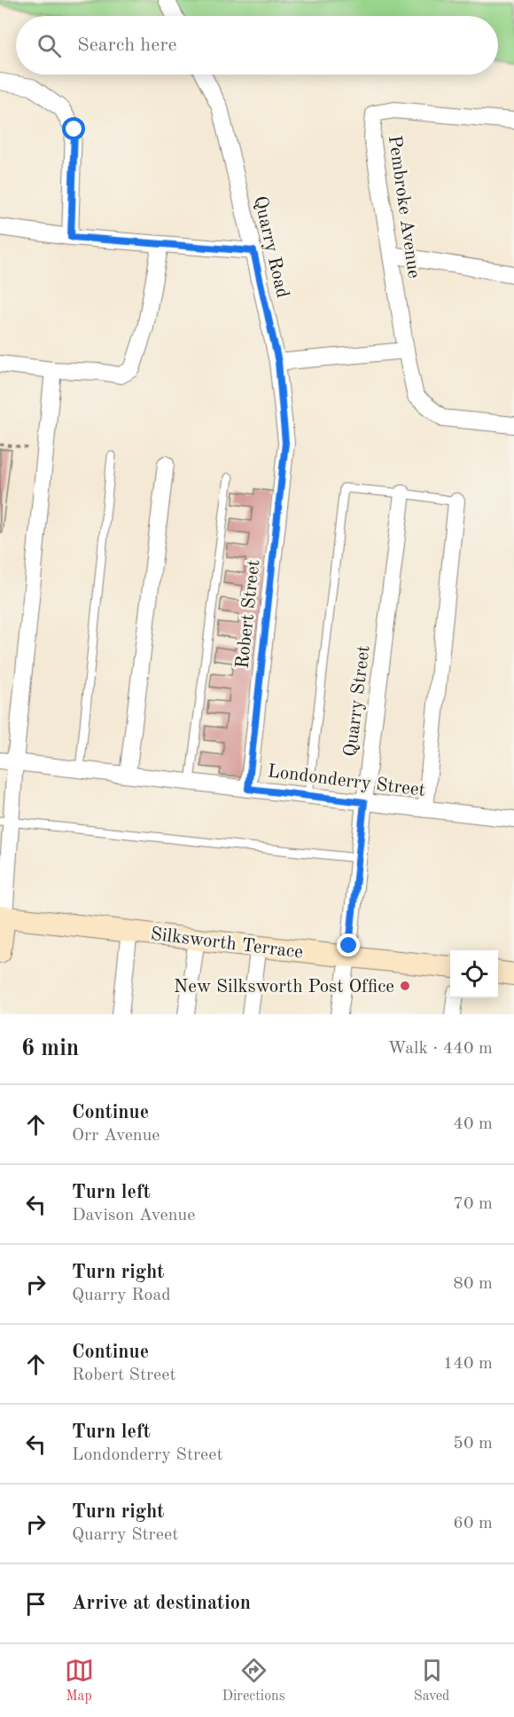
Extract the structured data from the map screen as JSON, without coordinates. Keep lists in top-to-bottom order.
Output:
{
  "streets": {
    "street": [
      "Pembroke Avenue",
      "Quarry Road",
      "Robert Street",
      "Quarry Street",
      "Londonderry Street",
      "Silksworth Terrace"
    ]
  },
  "crossings": [
    ["Quarry Road", "Robert Street"],
    ["Robert Street", "Londonderry Street"],
    ["Quarry Street", "Londonderry Street"],
    ["Quarry Street", "Silksworth Terrace"]
  ],
  "places": ["New Silksworth Post Office"],
  "page": {
    "search": "Search here",
    "heading": ["6 min", "Walk · 440 m"],
    "list": [
      ["Continue", "Orr Avenue", "40 m"],
      ["Turn left", "Davison Avenue", "70 m"],
      ["Turn right", "Quarry Road", "80 m"],
      ["Continue", "Robert Street", "140 m"],
      ["Turn left", "Londonderry Street", "50 m"],
      ["Turn right", "Quarry Street", "60 m"],
      "Arrive at destination"
    ],
    "nav": ["Map", "Directions", "Saved"]
  }
}
